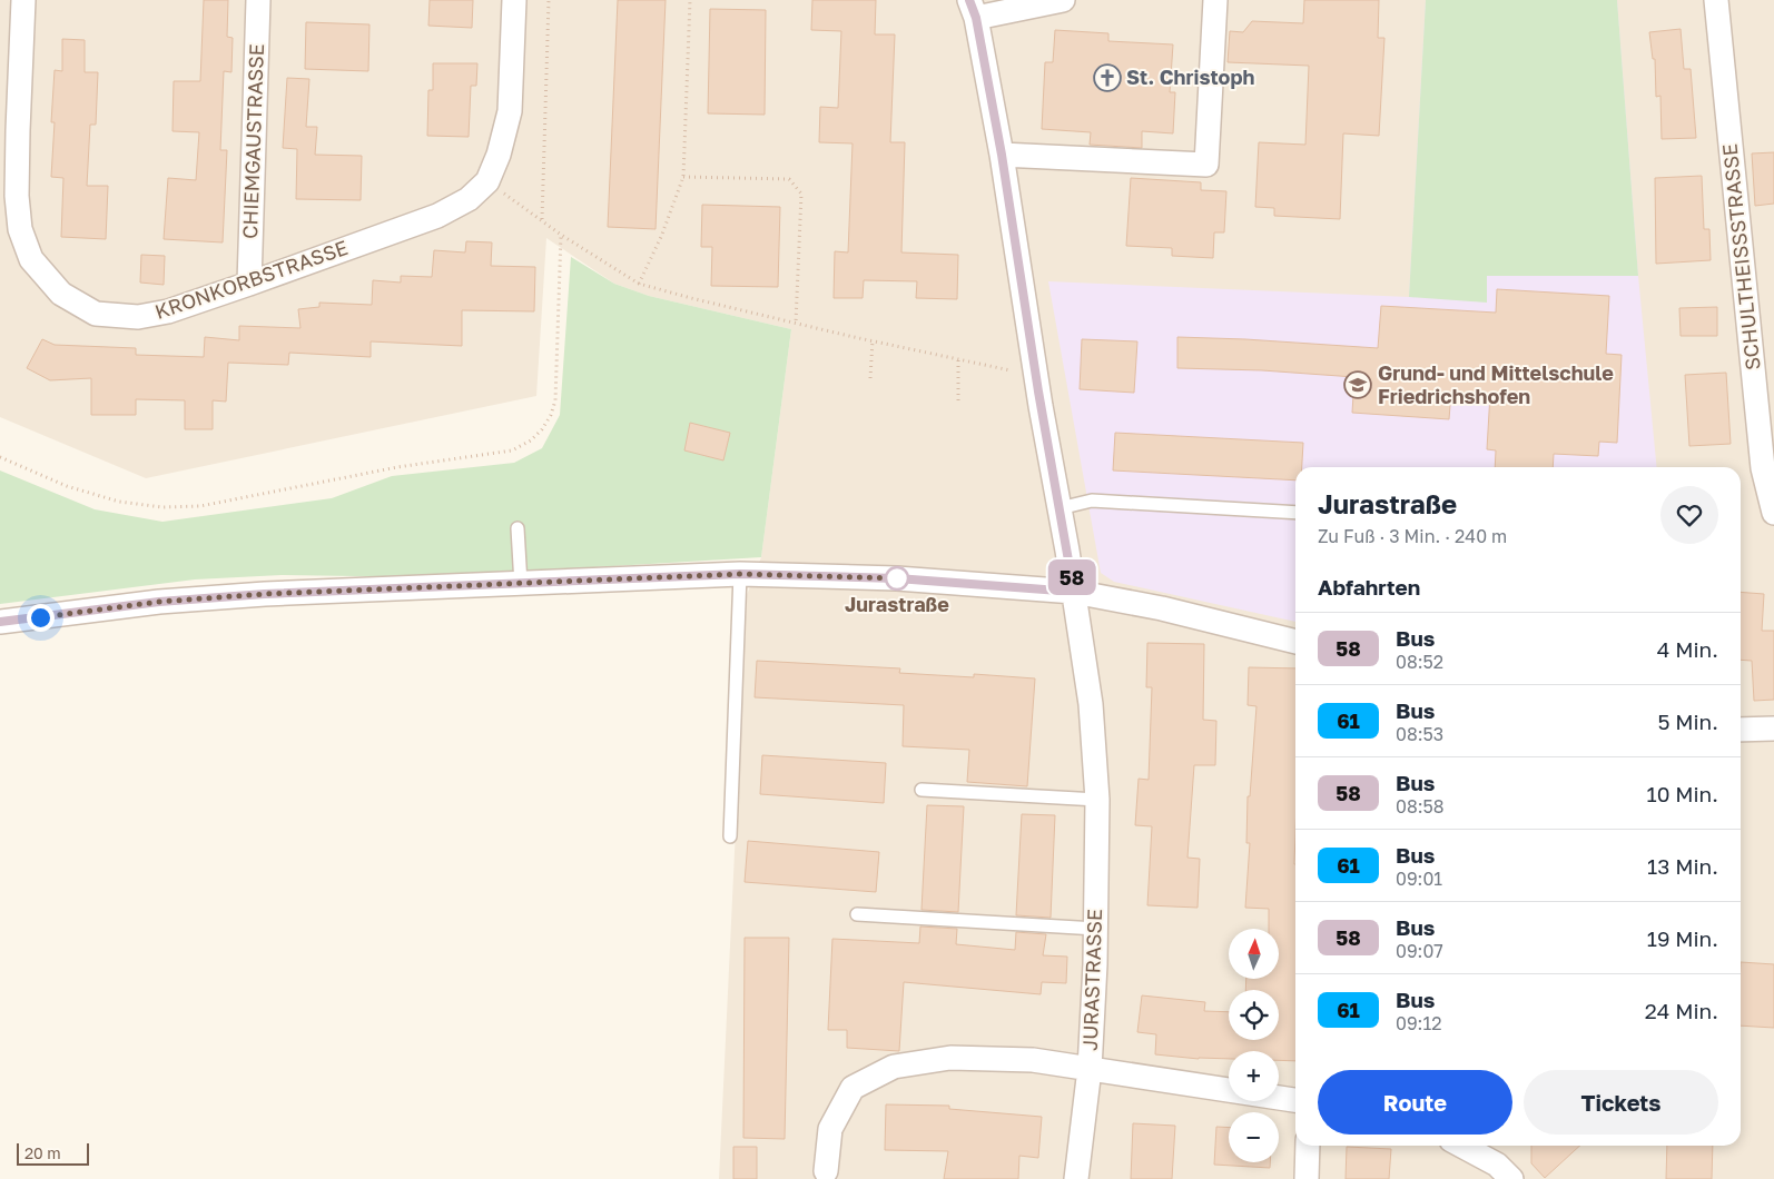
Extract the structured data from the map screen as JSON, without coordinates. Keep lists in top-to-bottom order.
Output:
{
  "streets": {
    "street": [
      "CHIEMGAUSTRASSE",
      "SCHULTHEISSSTRASSE",
      "KRONKORBSTRASSE",
      "JURASTRASSE"
    ]
  },
  "crossings": [
    ["CHIEMGAUSTRASSE", "KRONKORBSTRASSE"]
  ],
  "places": {
    "church": ["St. Christoph"],
    "school or university": ["Grund- und Mittelschule Friedrichshofen"],
    "other": ["Jurastraße"]
  },
  "lines": ["bus line 58"],
  "scale_bar": "20 m",
  "north": "top",
  "page": {
    "on_map": "58",
    "heading": [
      ["Jurastraße", "Zu Fuß · 3 Min. · 240 m"],
      "Abfahrten"
    ],
    "list": [
      {
        "mark": "58",
        "name": "Bus",
        "note": "08:52",
        "value": "4 Min."
      },
      {
        "mark": "61",
        "name": "Bus",
        "note": "08:53",
        "value": "5 Min."
      },
      {
        "mark": "58",
        "name": "Bus",
        "note": "08:58",
        "value": "10 Min."
      },
      {
        "mark": "61",
        "name": "Bus",
        "note": "09:01",
        "value": "13 Min."
      },
      {
        "mark": "58",
        "name": "Bus",
        "note": "09:07",
        "value": "19 Min."
      },
      {
        "mark": "61",
        "name": "Bus",
        "note": "09:12",
        "value": "24 Min."
      }
    ],
    "map_buttons": ["+", "−"],
    "buttons": ["Route", "Tickets"],
    "scale": "20 m"
  }
}
